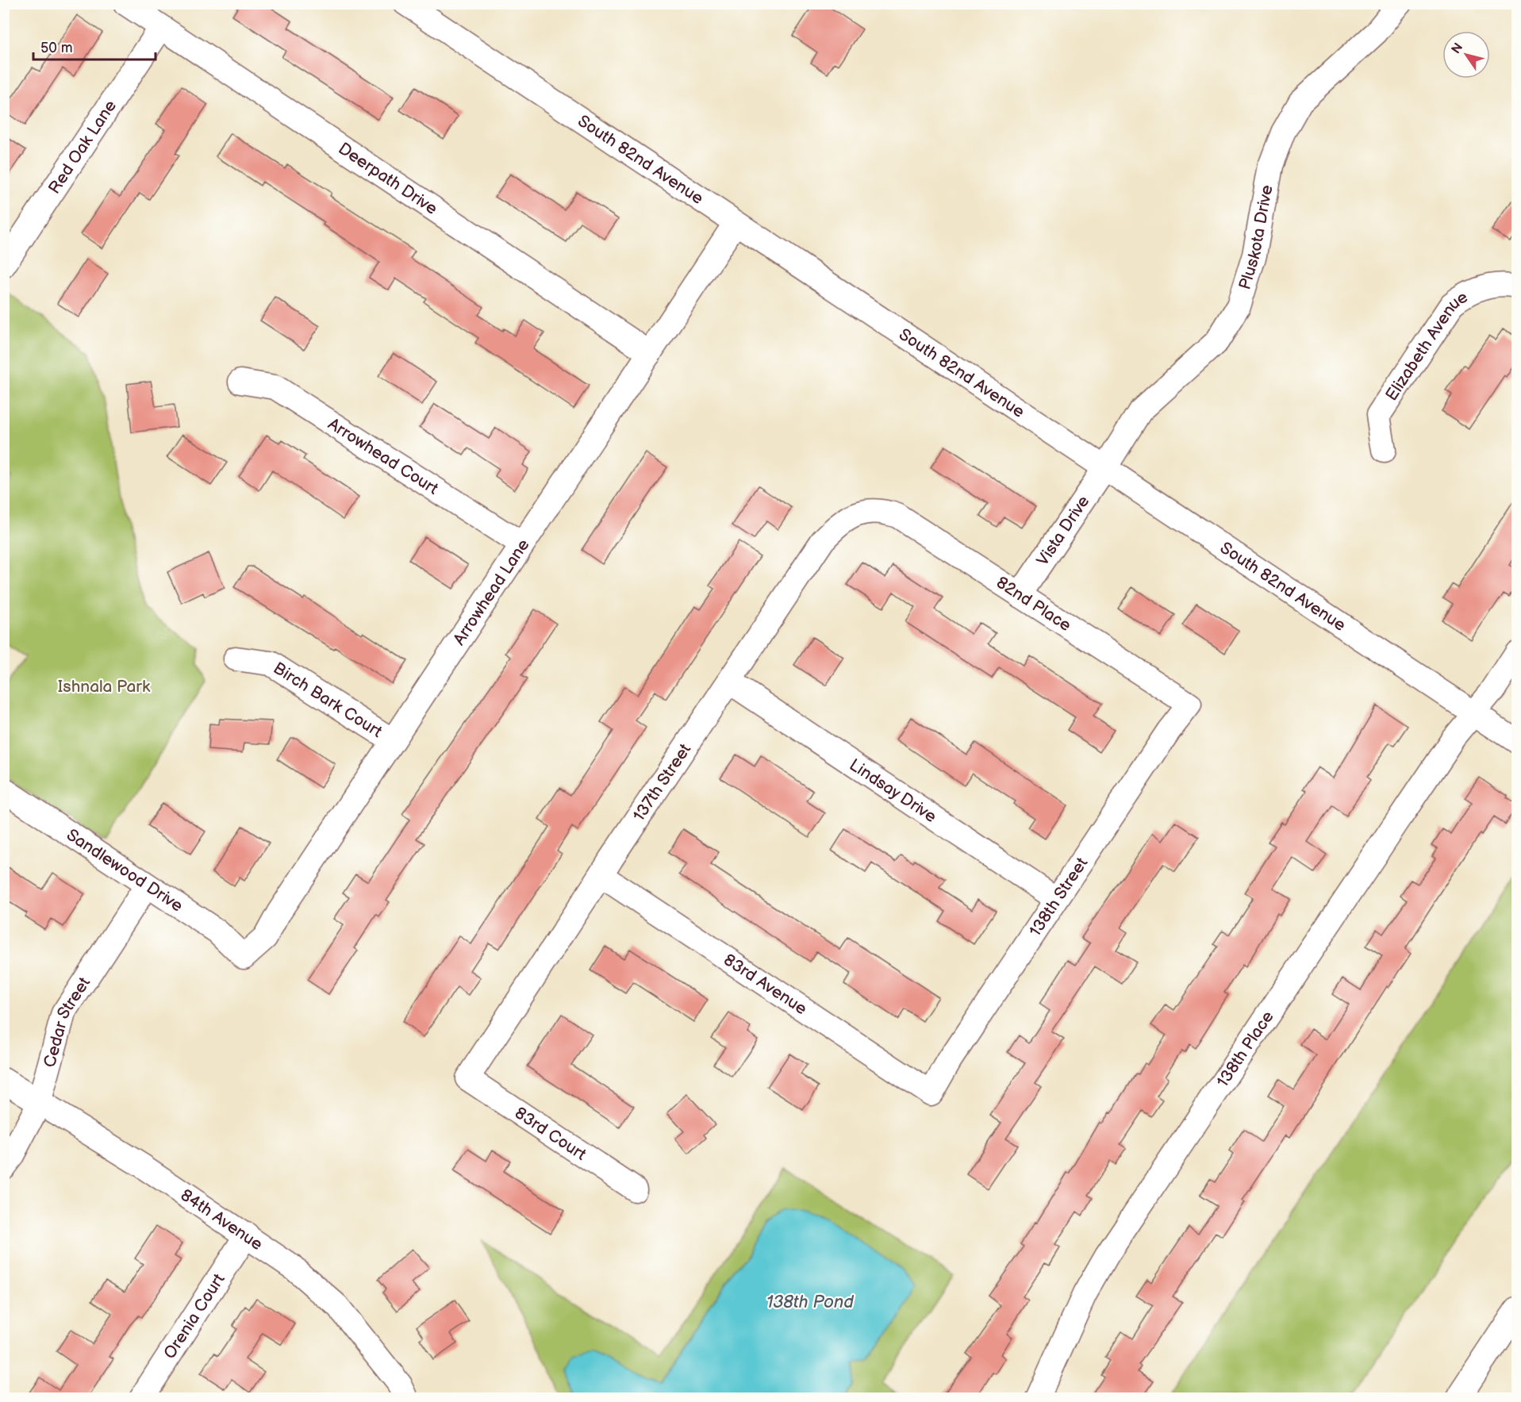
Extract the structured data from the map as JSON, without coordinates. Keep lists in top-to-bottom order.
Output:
{
  "streets": {
    "street": [
      "Red Oak Lane",
      "South 82nd Avenue",
      "Deerpath Drive",
      "Pluskota Drive",
      "Elizabeth Avenue",
      "Arrowhead Court",
      "Vista Drive",
      "Arrowhead Lane",
      "82nd Place",
      "Birch Bark Court",
      "137th Street",
      "Lindsay Drive",
      "Sandlewood Drive",
      "138th Street",
      "83rd Avenue",
      "Cedar Street",
      "138th Place",
      "83rd Court",
      "84th Avenue",
      "Orenia Court"
    ]
  },
  "crossings": [
    ["Red Oak Lane", "Deerpath Drive"],
    ["South 82nd Avenue", "Pluskota Drive"],
    ["South 82nd Avenue", "Vista Drive"],
    ["South 82nd Avenue", "Arrowhead Lane"],
    ["South 82nd Avenue", "138th Place"],
    ["Deerpath Drive", "Arrowhead Lane"],
    ["Pluskota Drive", "Vista Drive"],
    ["Arrowhead Court", "Arrowhead Lane"],
    ["Vista Drive", "82nd Place"],
    ["Arrowhead Lane", "Birch Bark Court"],
    ["Arrowhead Lane", "Sandlewood Drive"],
    ["82nd Place", "137th Street"],
    ["82nd Place", "138th Street"],
    ["137th Street", "Lindsay Drive"],
    ["137th Street", "83rd Avenue"],
    ["137th Street", "83rd Court"],
    ["Lindsay Drive", "138th Street"],
    ["Sandlewood Drive", "Cedar Street"],
    ["138th Street", "83rd Avenue"],
    ["Cedar Street", "84th Avenue"],
    ["84th Avenue", "Orenia Court"]
  ],
  "water": ["138th Pond"],
  "parks": ["Ishnala Park"],
  "scale_bar": "50 m",
  "north": "top left"
}
